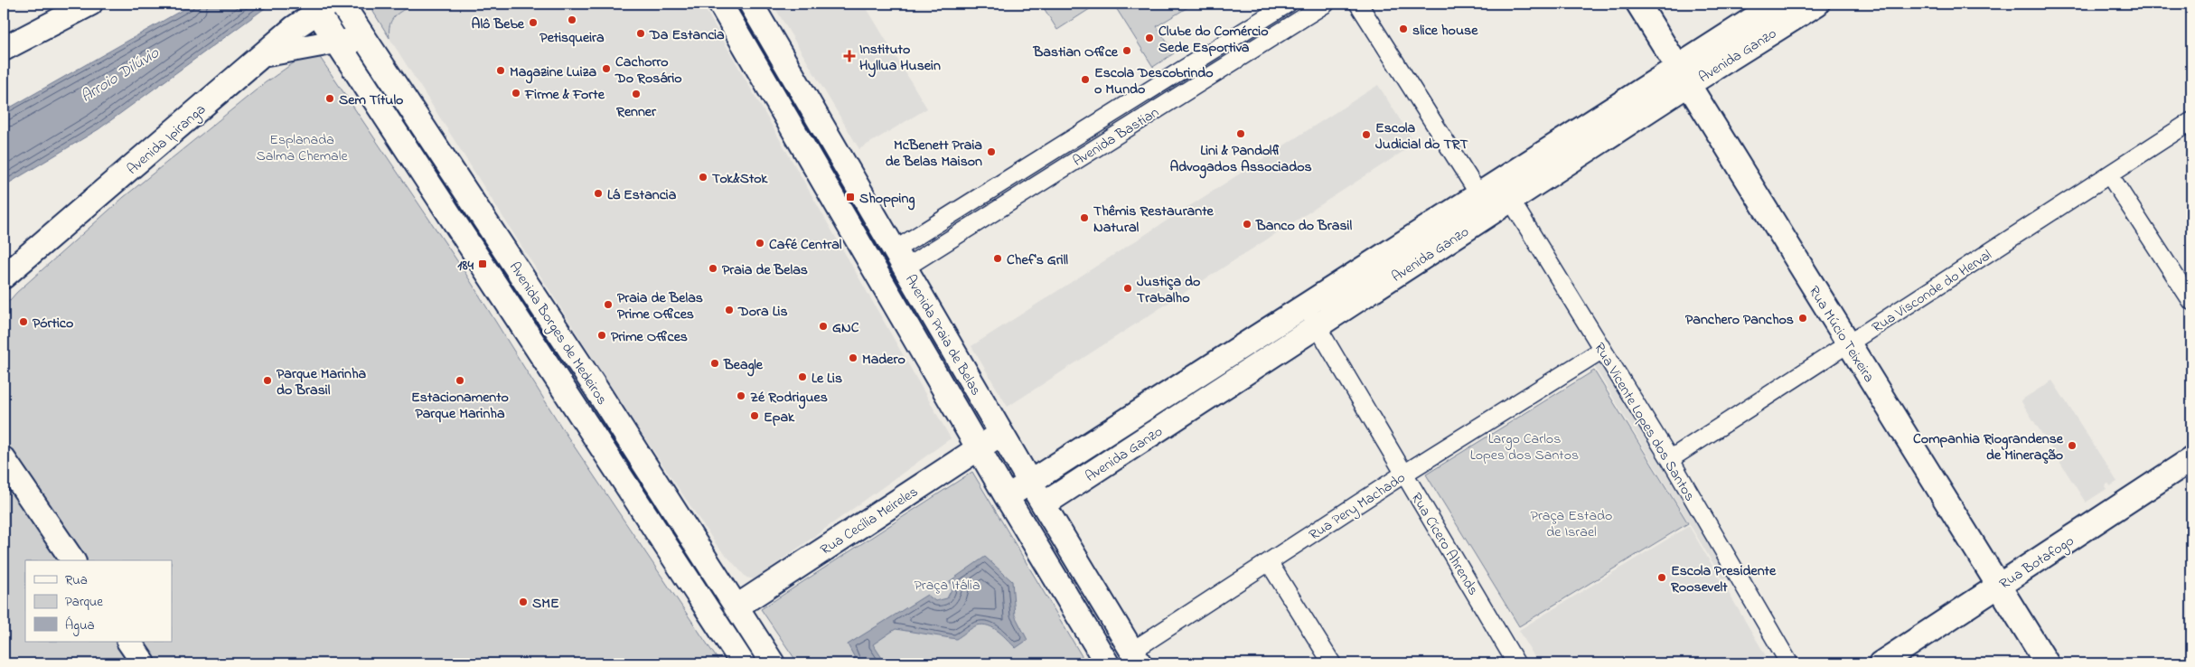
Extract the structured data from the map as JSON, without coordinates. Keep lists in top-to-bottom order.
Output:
{
  "streets": {
    "main road": [
      "Avenida Ganzo",
      "Avenida Ipiranga",
      "Avenida Borges de Medeiros",
      "Rua Múcio Teixeira",
      "Avenida Praia de Belas",
      "Rua Pery Machado",
      "Rua Cecília Meireles",
      "Rua Botafogo"
    ],
    "street": [
      "Avenida Bastian",
      "Rua Visconde do Herval",
      "Rua Vicente Lopes dos Santos",
      "Rua Cícero Ahrends"
    ]
  },
  "crossings": [
    ["Avenida Ganzo", "Rua Múcio Teixeira"],
    ["Avenida Ganzo", "Avenida Praia de Belas"],
    ["Avenida Ganzo", "Rua Vicente Lopes dos Santos"],
    ["Avenida Ganzo", "Rua Cícero Ahrends"],
    ["Avenida Bastian", "Avenida Praia de Belas"],
    ["Avenida Ipiranga", "Avenida Borges de Medeiros"],
    ["Rua Visconde do Herval", "Rua Múcio Teixeira"],
    ["Rua Visconde do Herval", "Rua Vicente Lopes dos Santos"],
    ["Avenida Borges de Medeiros", "Rua Cecília Meireles"],
    ["Rua Múcio Teixeira", "Rua Botafogo"],
    ["Avenida Praia de Belas", "Rua Pery Machado"],
    ["Avenida Praia de Belas", "Rua Cecília Meireles"],
    ["Rua Vicente Lopes dos Santos", "Rua Pery Machado"],
    ["Rua Pery Machado", "Rua Cícero Ahrends"]
  ],
  "water": ["Arroio Dilúvio"],
  "parks": [
    "Esplanada Salma Chemale",
    "Largo Carlos Lopes dos Santos",
    "Praça Estado de Israel",
    "Praça Itália"
  ],
  "places": {
    "other": [
      "Petisqueira",
      "Alô Bebe",
      "slice house",
      "Da Estancia",
      "Clube do Comércio Sede Esportiva",
      "Bastian Office",
      "Cachorro Do Rosário",
      "Magazine Luiza",
      "Escola Descobrindo o Mundo",
      "Firme & Forte",
      "Renner",
      "Sem Título",
      "Lini & Pandolfi Advogados Associados",
      "Escola Judicial do TRT",
      "McBenett Praia de Belas Maison",
      "Tok&Stok",
      "Lá Estancia",
      "Thêmis Restaurante Natural",
      "Banco do Brasil",
      "Café Central",
      "Chef's Grill",
      "Praia de Belas",
      "Justiça do Trabalho",
      "Praia de Belas Prime Offices",
      "Dora Lis",
      "Panchero Panchos",
      "Pórtico",
      "GNC",
      "Prime Offices",
      "Madero",
      "Beagle",
      "Le Lis",
      "Parque Marinha do Brasil",
      "Estacionamento Parque Marinha",
      "Zé Rodrigues",
      "Epak",
      "Companhia Riograndense de Mineração",
      "Escola Presidente Roosevelt",
      "SME"
    ],
    "health": ["Instituto Hyllua Husein"],
    "transit": ["Shopping", "184"]
  },
  "legend": ["Rua", "Parque", "Água"]
}
